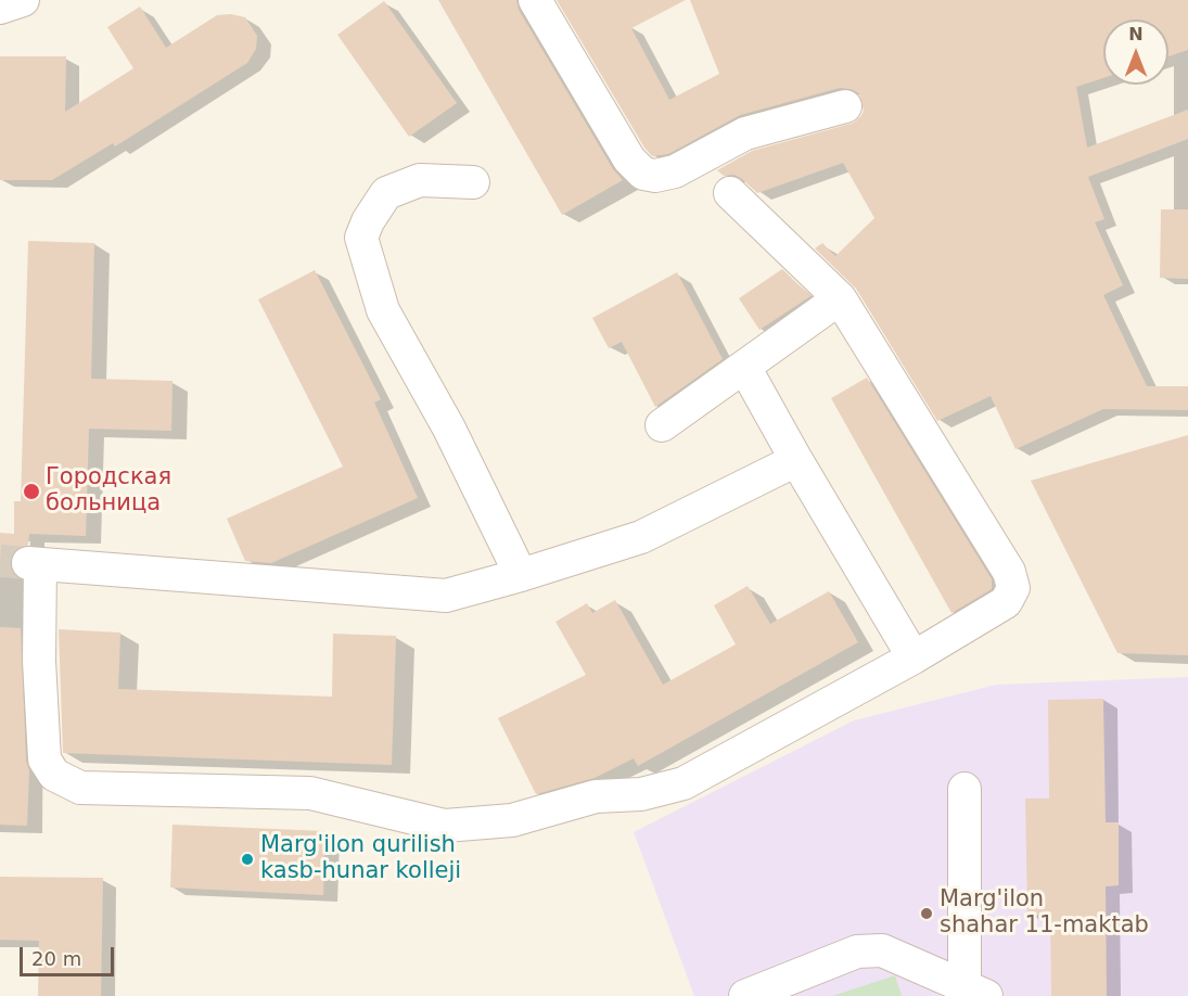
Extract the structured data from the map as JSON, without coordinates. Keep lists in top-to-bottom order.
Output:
{
  "places": ["Городская больница", "Marg'ilon qurilish kasb-hunar kolleji", "Marg'ilon shahar 11-maktab"],
  "scale_bar": "20 m",
  "north": "top"
}
